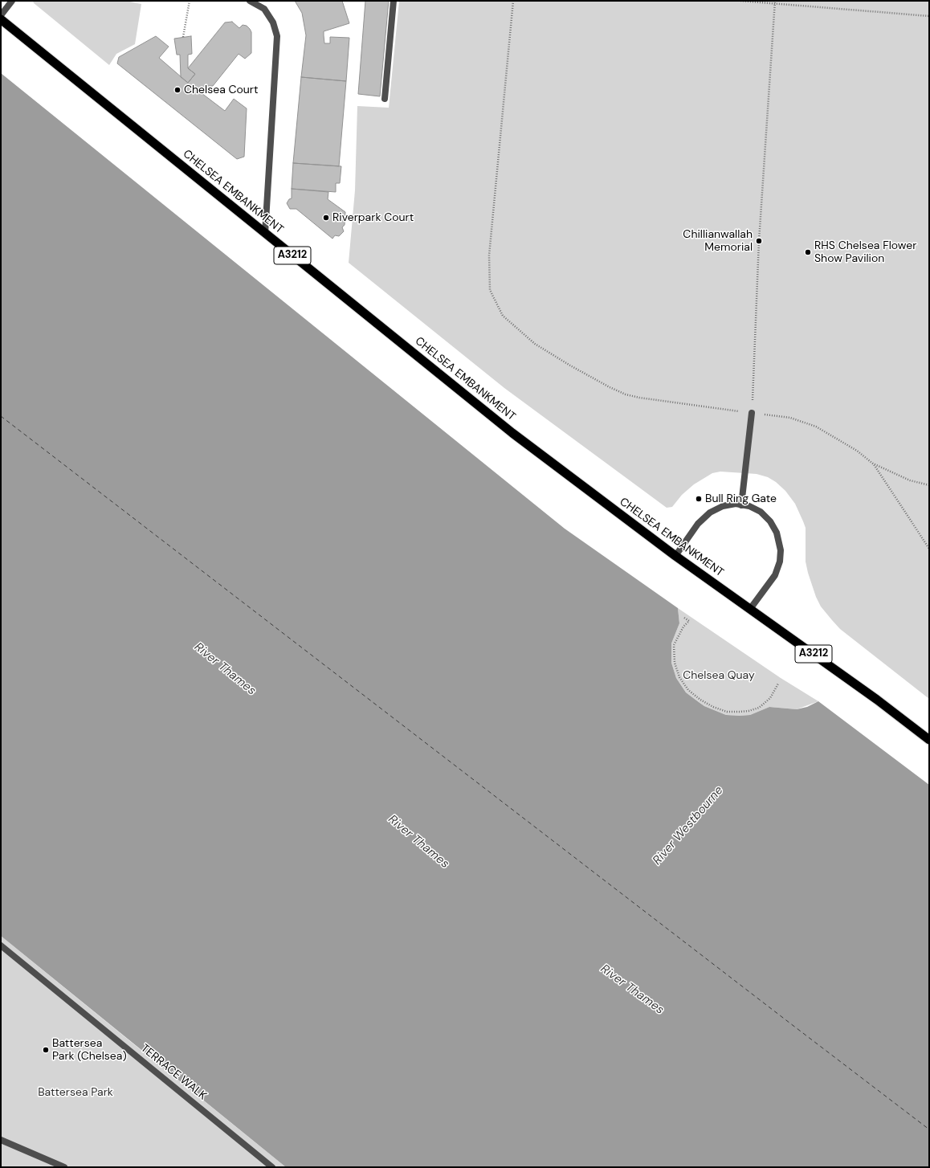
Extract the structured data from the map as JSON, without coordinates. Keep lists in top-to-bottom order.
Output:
{
  "streets": {
    "highway": ["CHELSEA EMBANKMENT", "A3212"],
    "street": ["TERRACE WALK"]
  },
  "water": ["River Thames", "River Westbourne"],
  "parks": ["Chelsea Quay", "Battersea Park"],
  "places": [
    "Chelsea Court",
    "Riverpark Court",
    "Chillianwallah Memorial",
    "RHS Chelsea Flower Show Pavilion",
    "Bull Ring Gate",
    "Battersea Park (Chelsea)"
  ]
}
